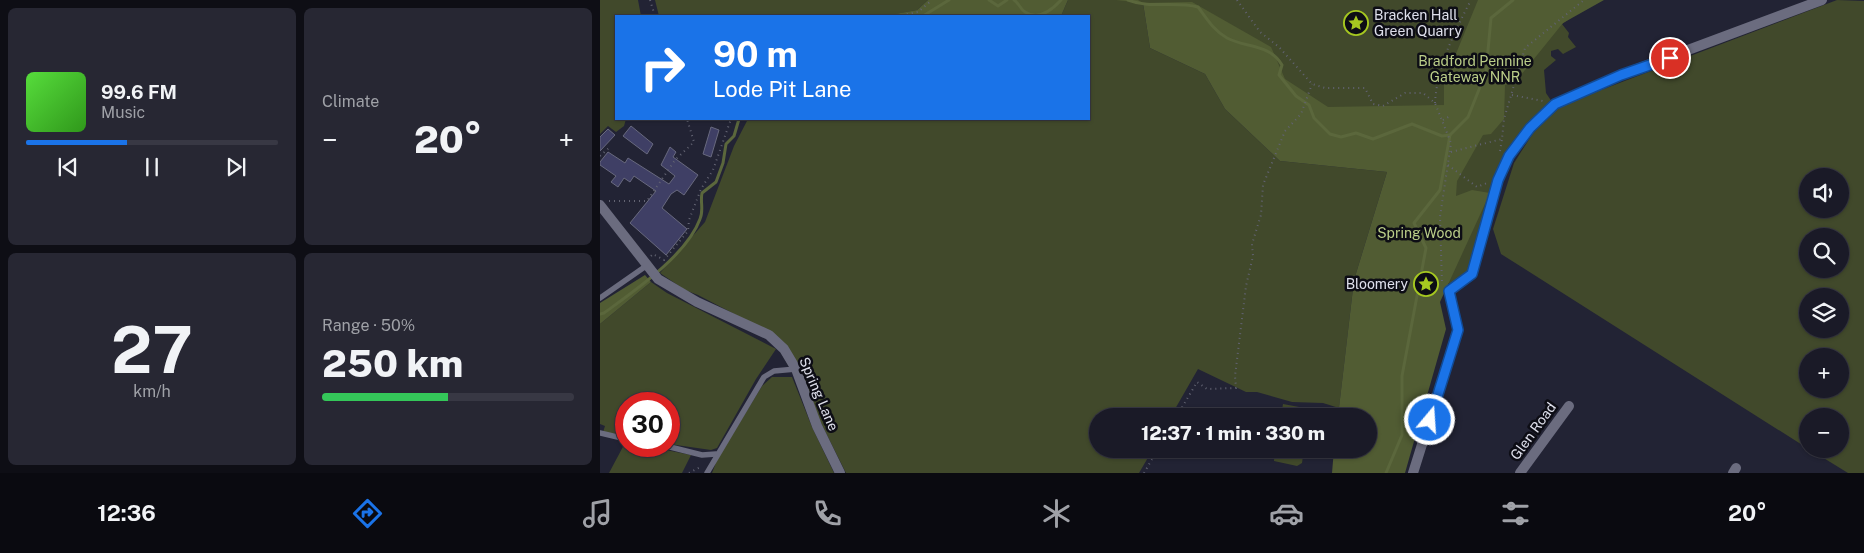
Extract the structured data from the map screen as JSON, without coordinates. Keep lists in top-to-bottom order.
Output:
{
  "streets": {
    "street": ["Spring Lane", "Glen Road"]
  },
  "parks": ["Bradford Pennine Gateway NNR", "Spring Wood"],
  "places": {
    "place": ["Bracken Hall Green Quarry", "Bloomery"]
  },
  "page": {
    "tile": [
      "Climate",
      ["27", "km/h"],
      ["Range · 50%", "250 km"]
    ],
    "turn": ["90 m", "Lode Pit Lane"],
    "song": ["99.6 FM", "Music"],
    "heat": ["−", "20°", "+"],
    "map_buttons": ["+", "−"],
    "limit": "30",
    "trip": "12:37 · 1 min · 330 m",
    "tabs": ["12:36", "20°"]
  }
}
